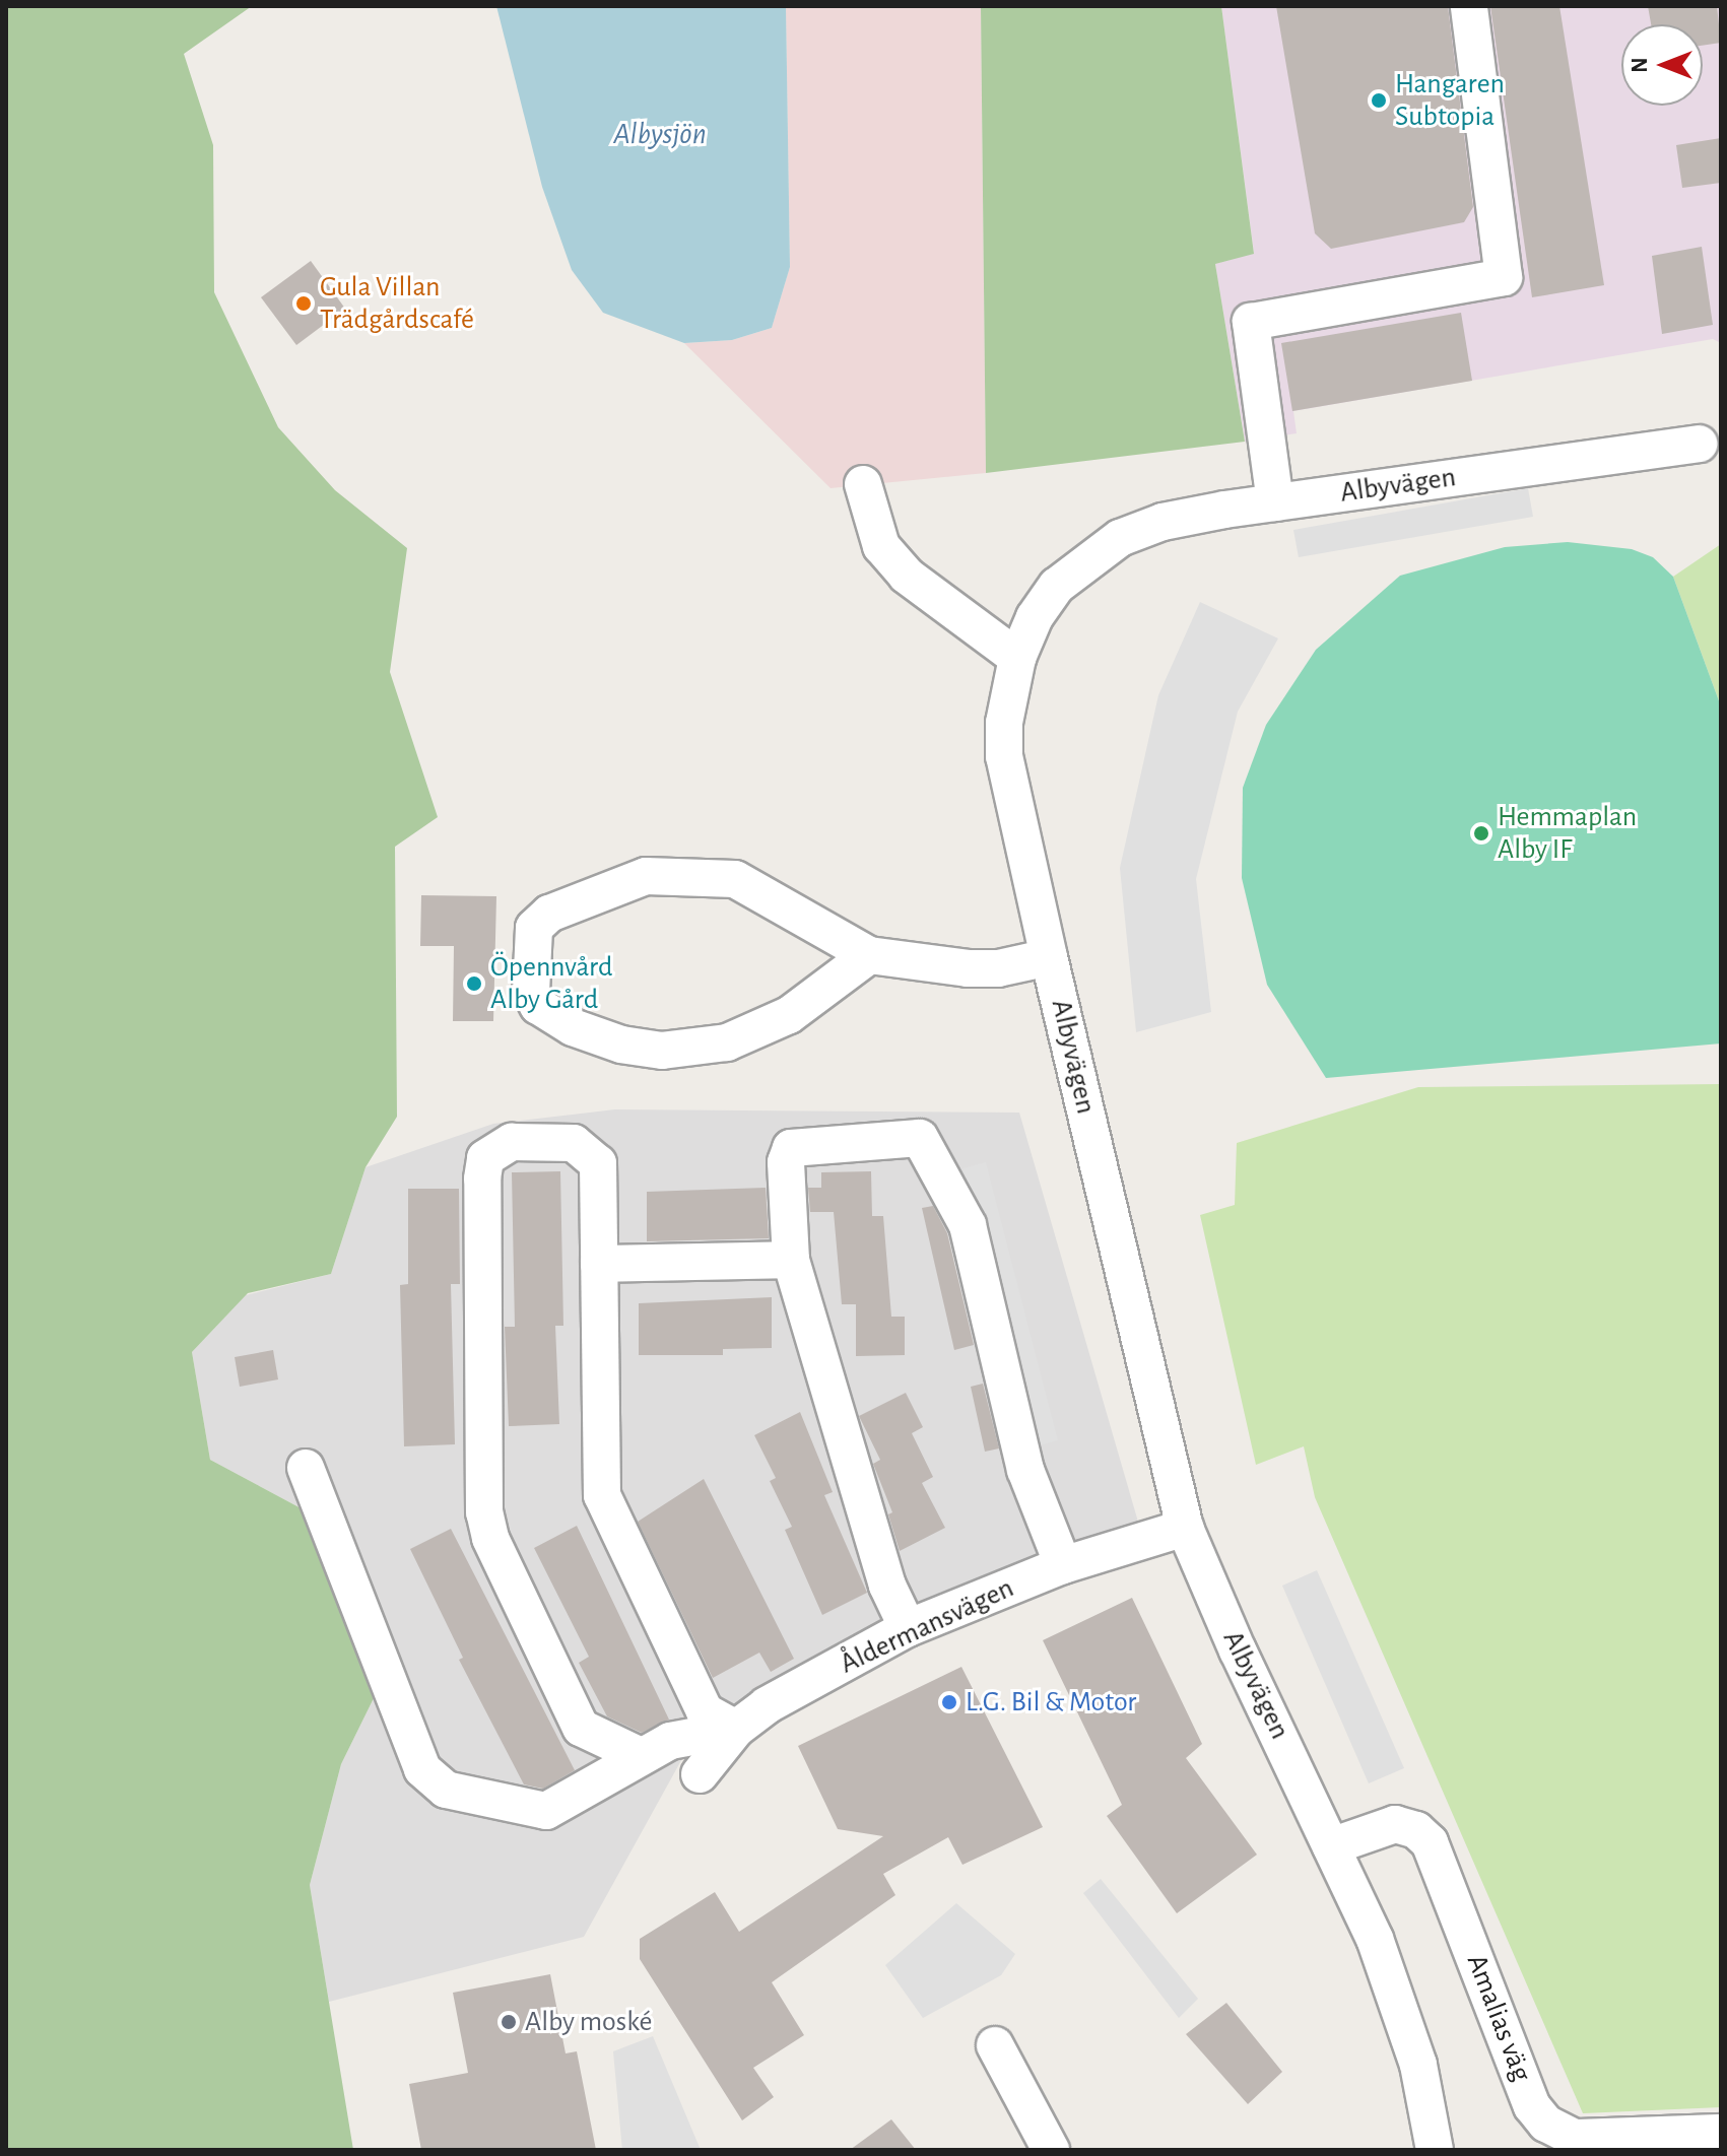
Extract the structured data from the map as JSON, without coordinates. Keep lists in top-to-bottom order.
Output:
{
  "streets": {
    "street": ["Albyvägen", "Åldermansvägen", "Amalias väg"]
  },
  "crossings": [
    ["Albyvägen", "Åldermansvägen"],
    ["Albyvägen", "Amalias väg"]
  ],
  "water": ["Albysjön"],
  "places": [
    "Hangaren Subtopia",
    "Gula Villan Trädgårdscafé",
    "Hemmaplan Alby IF",
    "Öpennvård Alby Gård",
    "L.G. Bil & Motor",
    "Alby moské"
  ],
  "north": "left"
}
